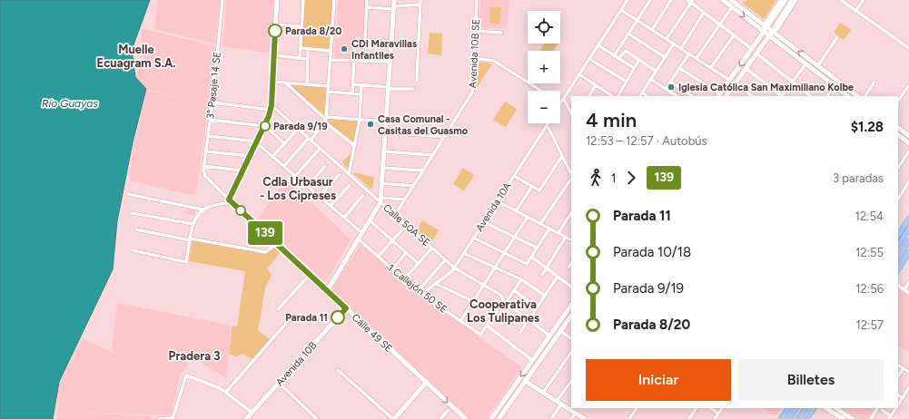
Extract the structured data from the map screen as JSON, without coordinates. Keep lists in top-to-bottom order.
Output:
{
  "streets": {
    "street": [
      "Avenida 10B SE",
      "3° Pasaje 14 SE",
      "Avenida 10A",
      "Calle 50A SE",
      "1 Callejón 50 SE",
      "Calle 49 SE",
      "Avenida 10B"
    ]
  },
  "crossings": [
    ["Avenida 10B SE", "Calle 50A SE"],
    ["3° Pasaje 14 SE", "Calle 49 SE"],
    ["Avenida 10A", "Calle 50A SE"],
    ["Calle 49 SE", "Avenida 10B"]
  ],
  "districts": [
    "Muelle Ecuagram S.A.",
    "Cdla Urbasur - Los Cipreses",
    "Cooperativa Los Tulipanes",
    "Pradera 3"
  ],
  "water": ["Río Guayas"],
  "places": [
    "Parada 8/20",
    "CDI Maravillas Infantiles",
    "Iglesia Católica San Maximiliano Kolbe",
    "Casa Comunal - Casitas del Guasmo",
    "Parada 9/19",
    "Parada 11"
  ],
  "lines": ["bus line 139"],
  "page": {
    "on_map": "139",
    "map_buttons": ["+", "−"],
    "heading": ["4 min", "12:53 – 12:57 · Autobús", "$1.28"],
    "legs": ["1", "139", "3 paradas"],
    "list": [
      {
        "name": "Parada 11",
        "value": "12:54"
      },
      {
        "name": "Parada 10/18",
        "value": "12:55"
      },
      {
        "name": "Parada 9/19",
        "value": "12:56"
      },
      {
        "name": "Parada 8/20",
        "value": "12:57"
      }
    ],
    "buttons": ["Iniciar", "Billetes"]
  }
}
